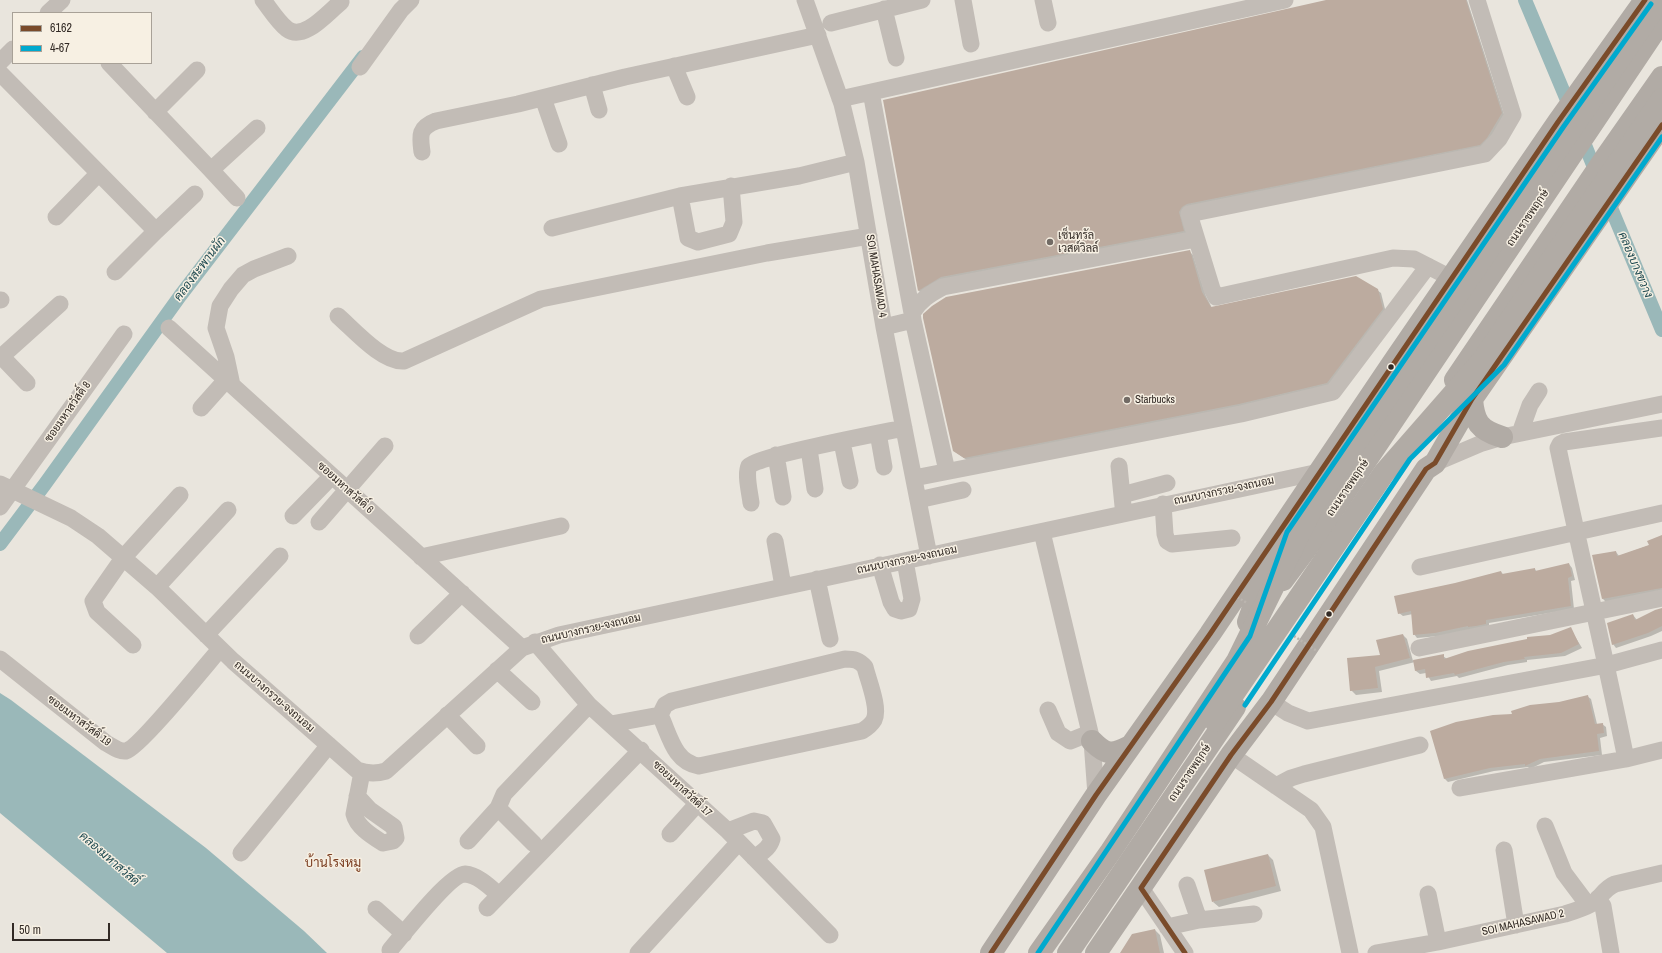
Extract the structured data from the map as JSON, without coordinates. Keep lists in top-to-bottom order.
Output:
{
  "streets": {
    "main road": ["ถนนราชพฤกษ์"],
    "street": [
      "SOI MAHASAWAD 4",
      "ซอยมหาสวัสดิ์ 8",
      "ซอยมหาสวัสดิ์ 6",
      "ถนนบางกรวย-จงถนอม",
      "ซอยมหาสวัสดิ์ 19",
      "ซอยมหาสวัสดิ์ 17",
      "SOI MAHASAWAD 2"
    ]
  },
  "crossings": [
    ["SOI MAHASAWAD 4", "ถนนบางกรวย-จงถนอม"],
    ["ซอยมหาสวัสดิ์ 8", "ถนนบางกรวย-จงถนอม"],
    ["ซอยมหาสวัสดิ์ 6", "ถนนบางกรวย-จงถนอม"],
    ["ซอยมหาสวัสดิ์ 6", "ซอยมหาสวัสดิ์ 17"],
    ["ถนนบางกรวย-จงถนอม", "ซอยมหาสวัสดิ์ 19"],
    ["ถนนบางกรวย-จงถนอม", "ซอยมหาสวัสดิ์ 17"]
  ],
  "districts": ["บ้านโรงหมู"],
  "water": ["คลองบางขวาง", "คลองสะพานผัก", "คลองมหาสวัสดิ์"],
  "places": ["เซ็นทรัล เวสต์วิลล์", "Starbucks"],
  "lines": ["transit line 6162", "transit line 4-67"],
  "legend": ["6162", "4-67"],
  "scale_bar": "50 m"
}
